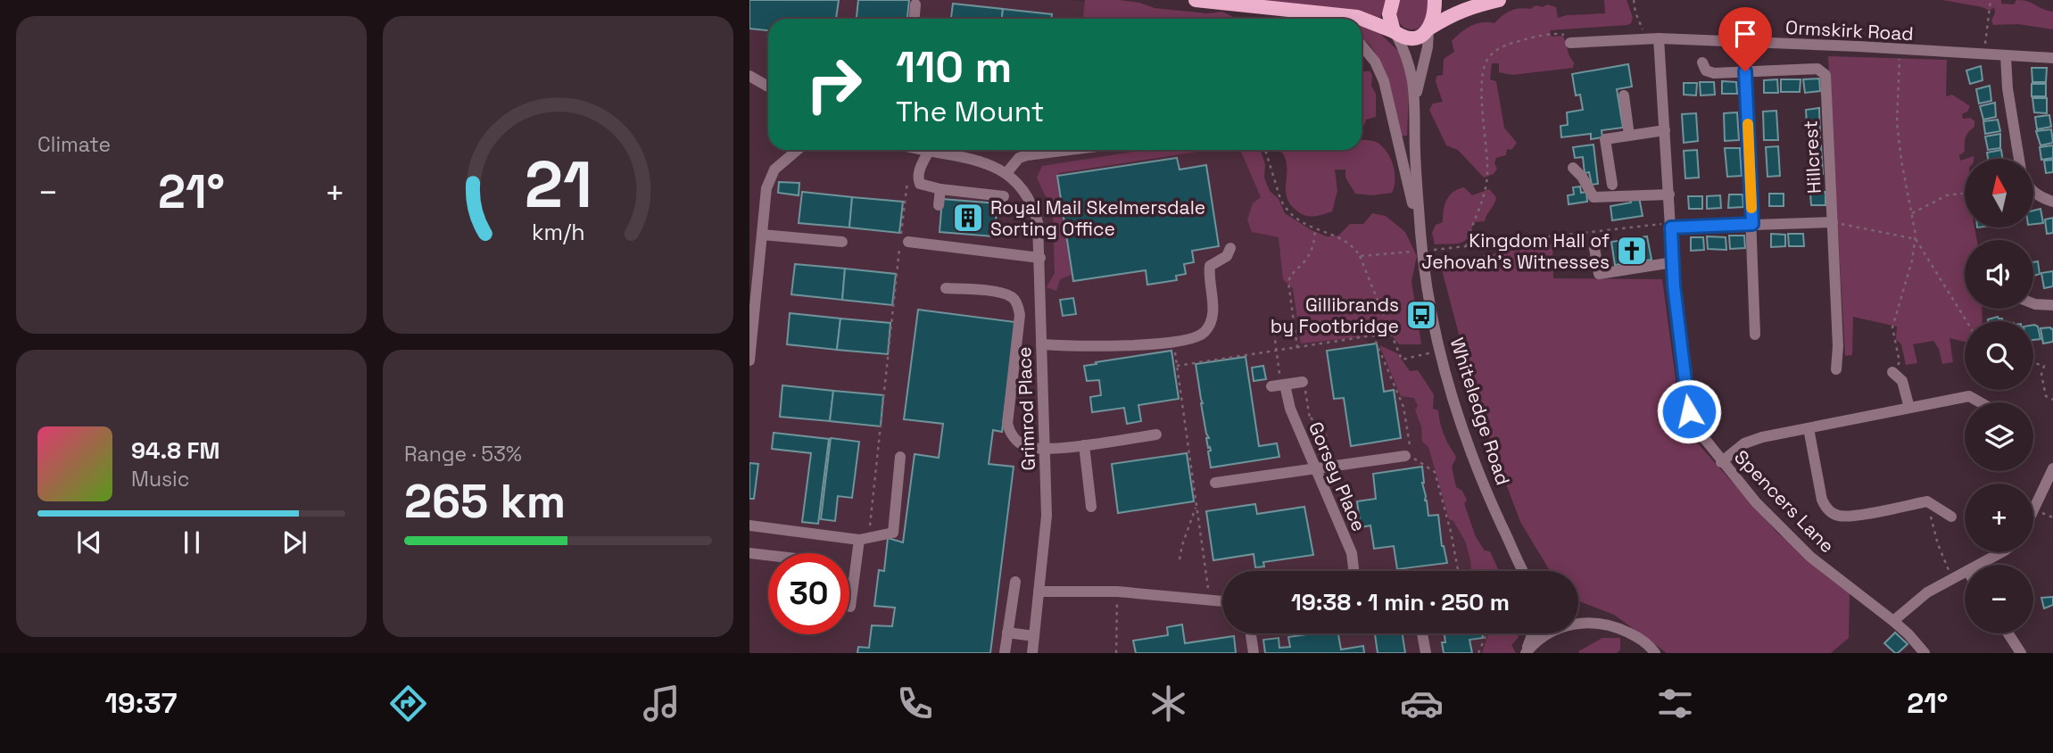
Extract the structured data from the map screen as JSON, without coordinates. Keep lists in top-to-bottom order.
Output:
{
  "streets": {
    "street": [
      "Ormskirk Road",
      "Hillcrest",
      "Grimrod Place",
      "Whiteledge Road",
      "Gorsey Place",
      "Spencers Lane"
    ]
  },
  "crossings": [
    ["Ormskirk Road", "Spencers Lane"]
  ],
  "places": {
    "building": ["Royal Mail Skelmersdale Sorting Office"],
    "church": ["Kingdom Hall of Jehovah's Witnesses"],
    "bus stop": ["Gillibrands by Footbridge"]
  },
  "north": "top",
  "page": {
    "tile": [
      "Climate",
      ["Range · 53%", "265 km"]
    ],
    "turn": ["110 m", "The Mount"],
    "map_buttons": ["+", "−"],
    "heat": ["−", "21°", "+"],
    "song": ["94.8 FM", "Music"],
    "limit": "30",
    "trip": "19:38 · 1 min · 250 m",
    "tabs": ["19:37", "21°"],
    "gauge": ["21", "km/h"]
  }
}
